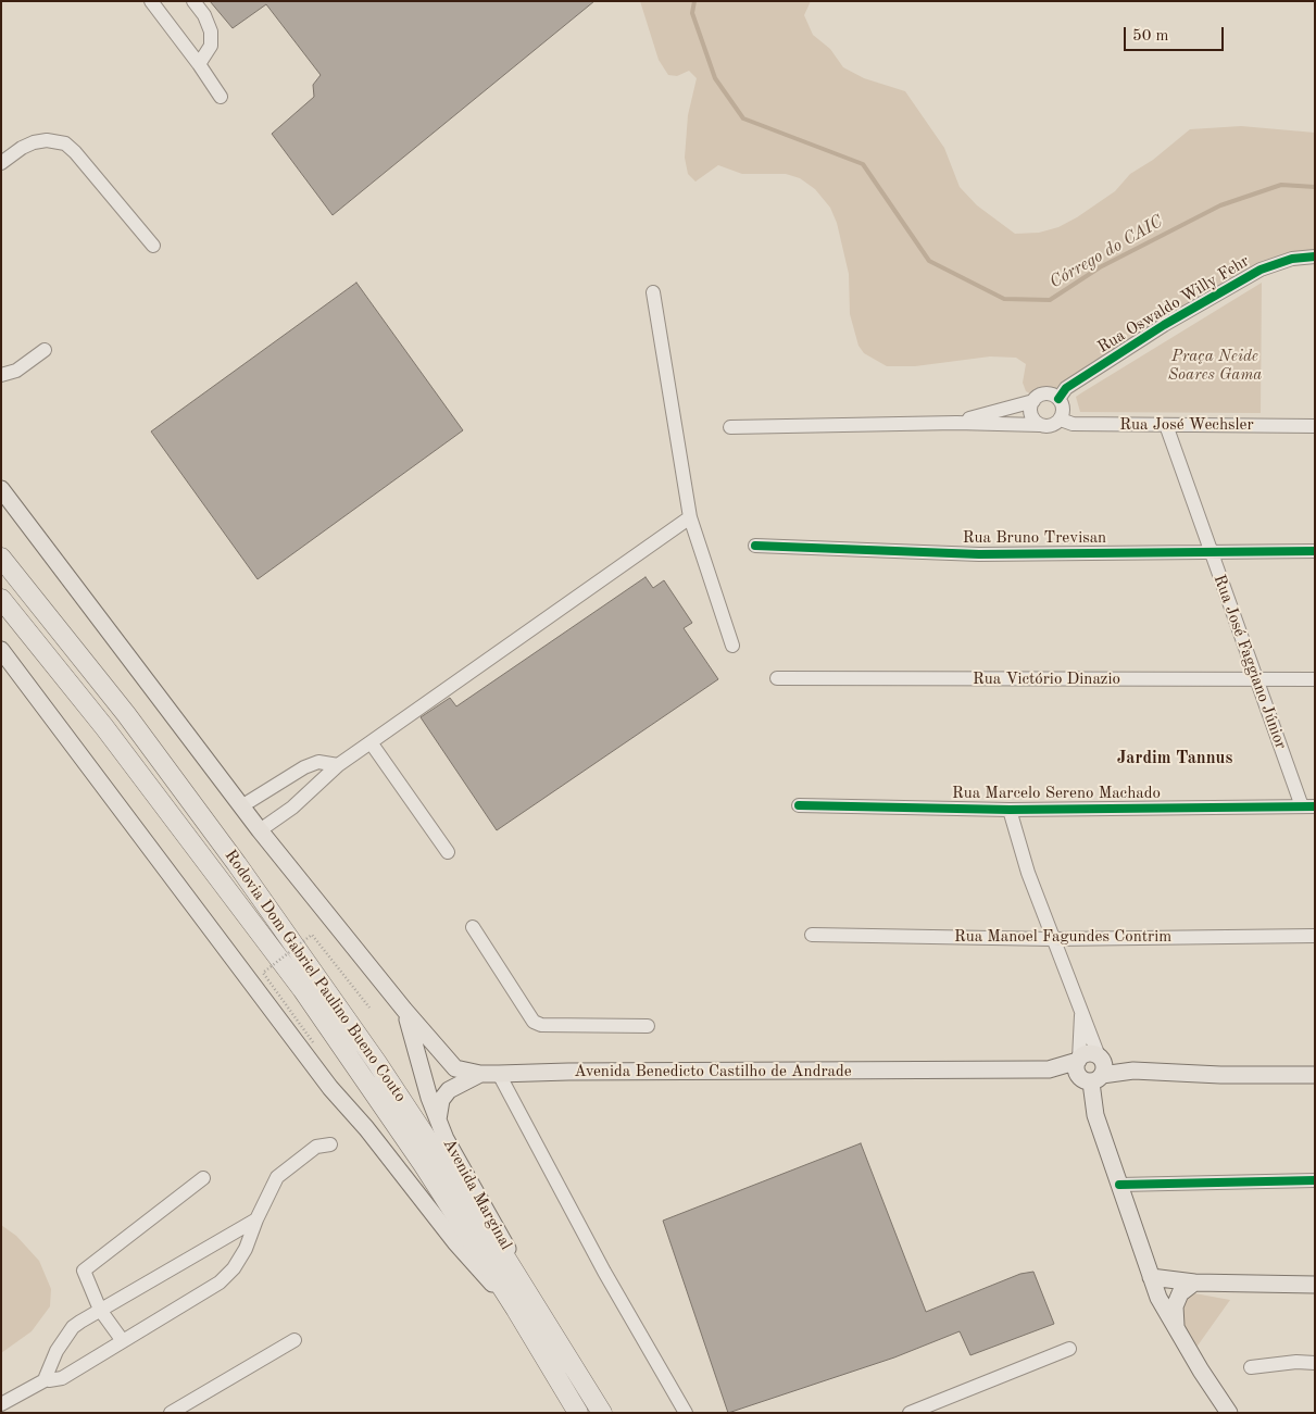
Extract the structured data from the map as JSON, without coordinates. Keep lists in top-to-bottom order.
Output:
{
  "streets": {
    "highway": ["Rodovia Dom Gabriel Paulino Bueno Couto"],
    "main road": ["Avenida Benedicto Castilho de Andrade", "Avenida Marginal"],
    "street": [
      "Rua Oswaldo Willy Fehr",
      "Rua José Wechsler",
      "Rua Bruno Trevisan",
      "Rua José Faggiano Júnior",
      "Rua Victório Dinazio",
      "Rua Marcelo Sereno Machado",
      "Rua Manoel Fagundes Contrim"
    ]
  },
  "crossings": [
    ["Rua Oswaldo Willy Fehr", "Rua José Wechsler"],
    ["Rua José Wechsler", "Rua José Faggiano Júnior"],
    ["Rua Bruno Trevisan", "Rua José Faggiano Júnior"],
    ["Rua José Faggiano Júnior", "Rua Victório Dinazio"],
    ["Rua José Faggiano Júnior", "Rua Marcelo Sereno Machado"],
    ["Rodovia Dom Gabriel Paulino Bueno Couto", "Avenida Marginal"],
    ["Avenida Benedicto Castilho de Andrade", "Avenida Marginal"]
  ],
  "districts": ["Jardim Tannus"],
  "water": ["Córrego do CAIC"],
  "parks": ["Praça Neide Soares Gama"],
  "scale_bar": "50 m"
}
